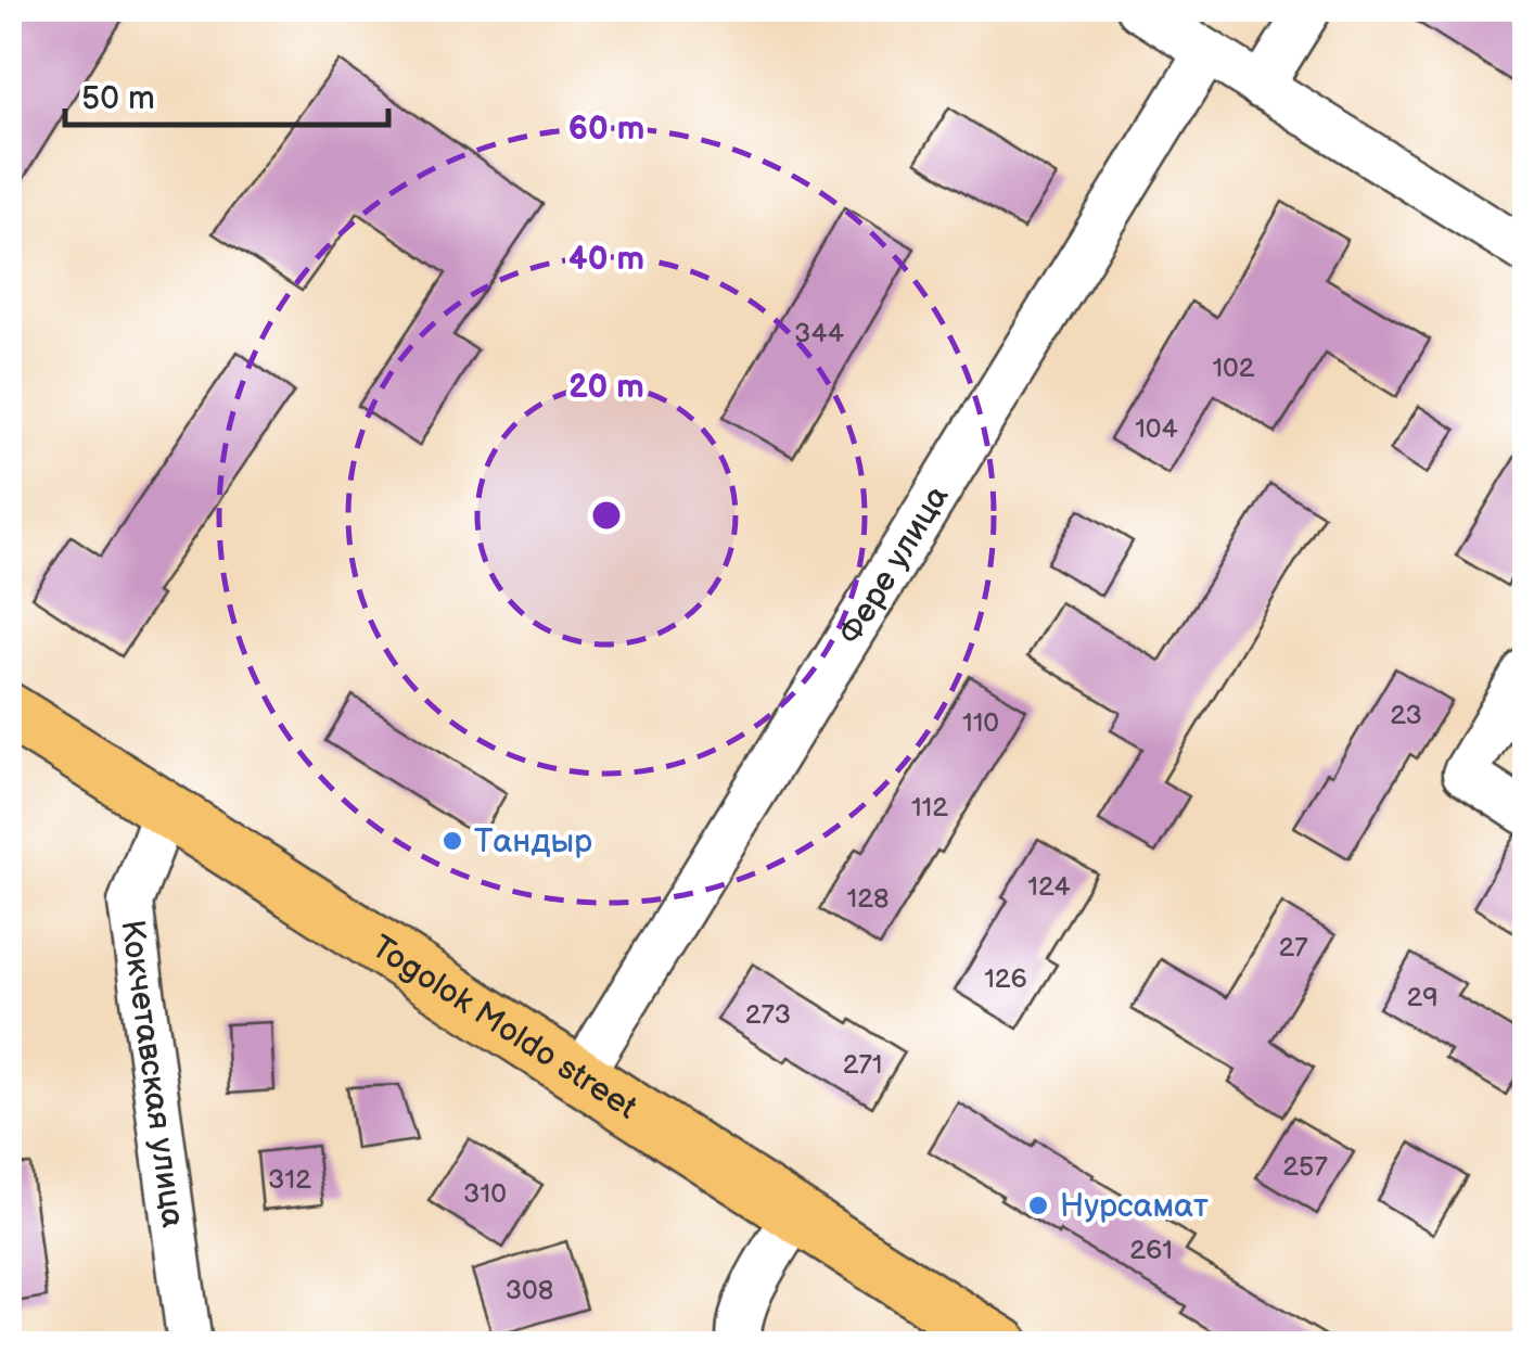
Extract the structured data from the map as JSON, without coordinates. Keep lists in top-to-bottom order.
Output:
{
  "streets": {
    "main road": ["Togolok Moldo street"],
    "street": ["Фере улица", "Кокчетавская улица"]
  },
  "crossings": [
    ["Фере улица", "Togolok Moldo street"],
    ["Togolok Moldo street", "Кокчетавская улица"]
  ],
  "places": ["Тандыр", "Нурсамат"],
  "house_numbers": [
    "344",
    "102",
    "104",
    "23",
    "110",
    "112",
    "124",
    "128",
    "27",
    "126",
    "29",
    "273",
    "271",
    "257",
    "312",
    "310",
    "261",
    "308"
  ],
  "scale_bar": "50 m",
  "rings": ["60 m", "40 m", "20 m"]
}
